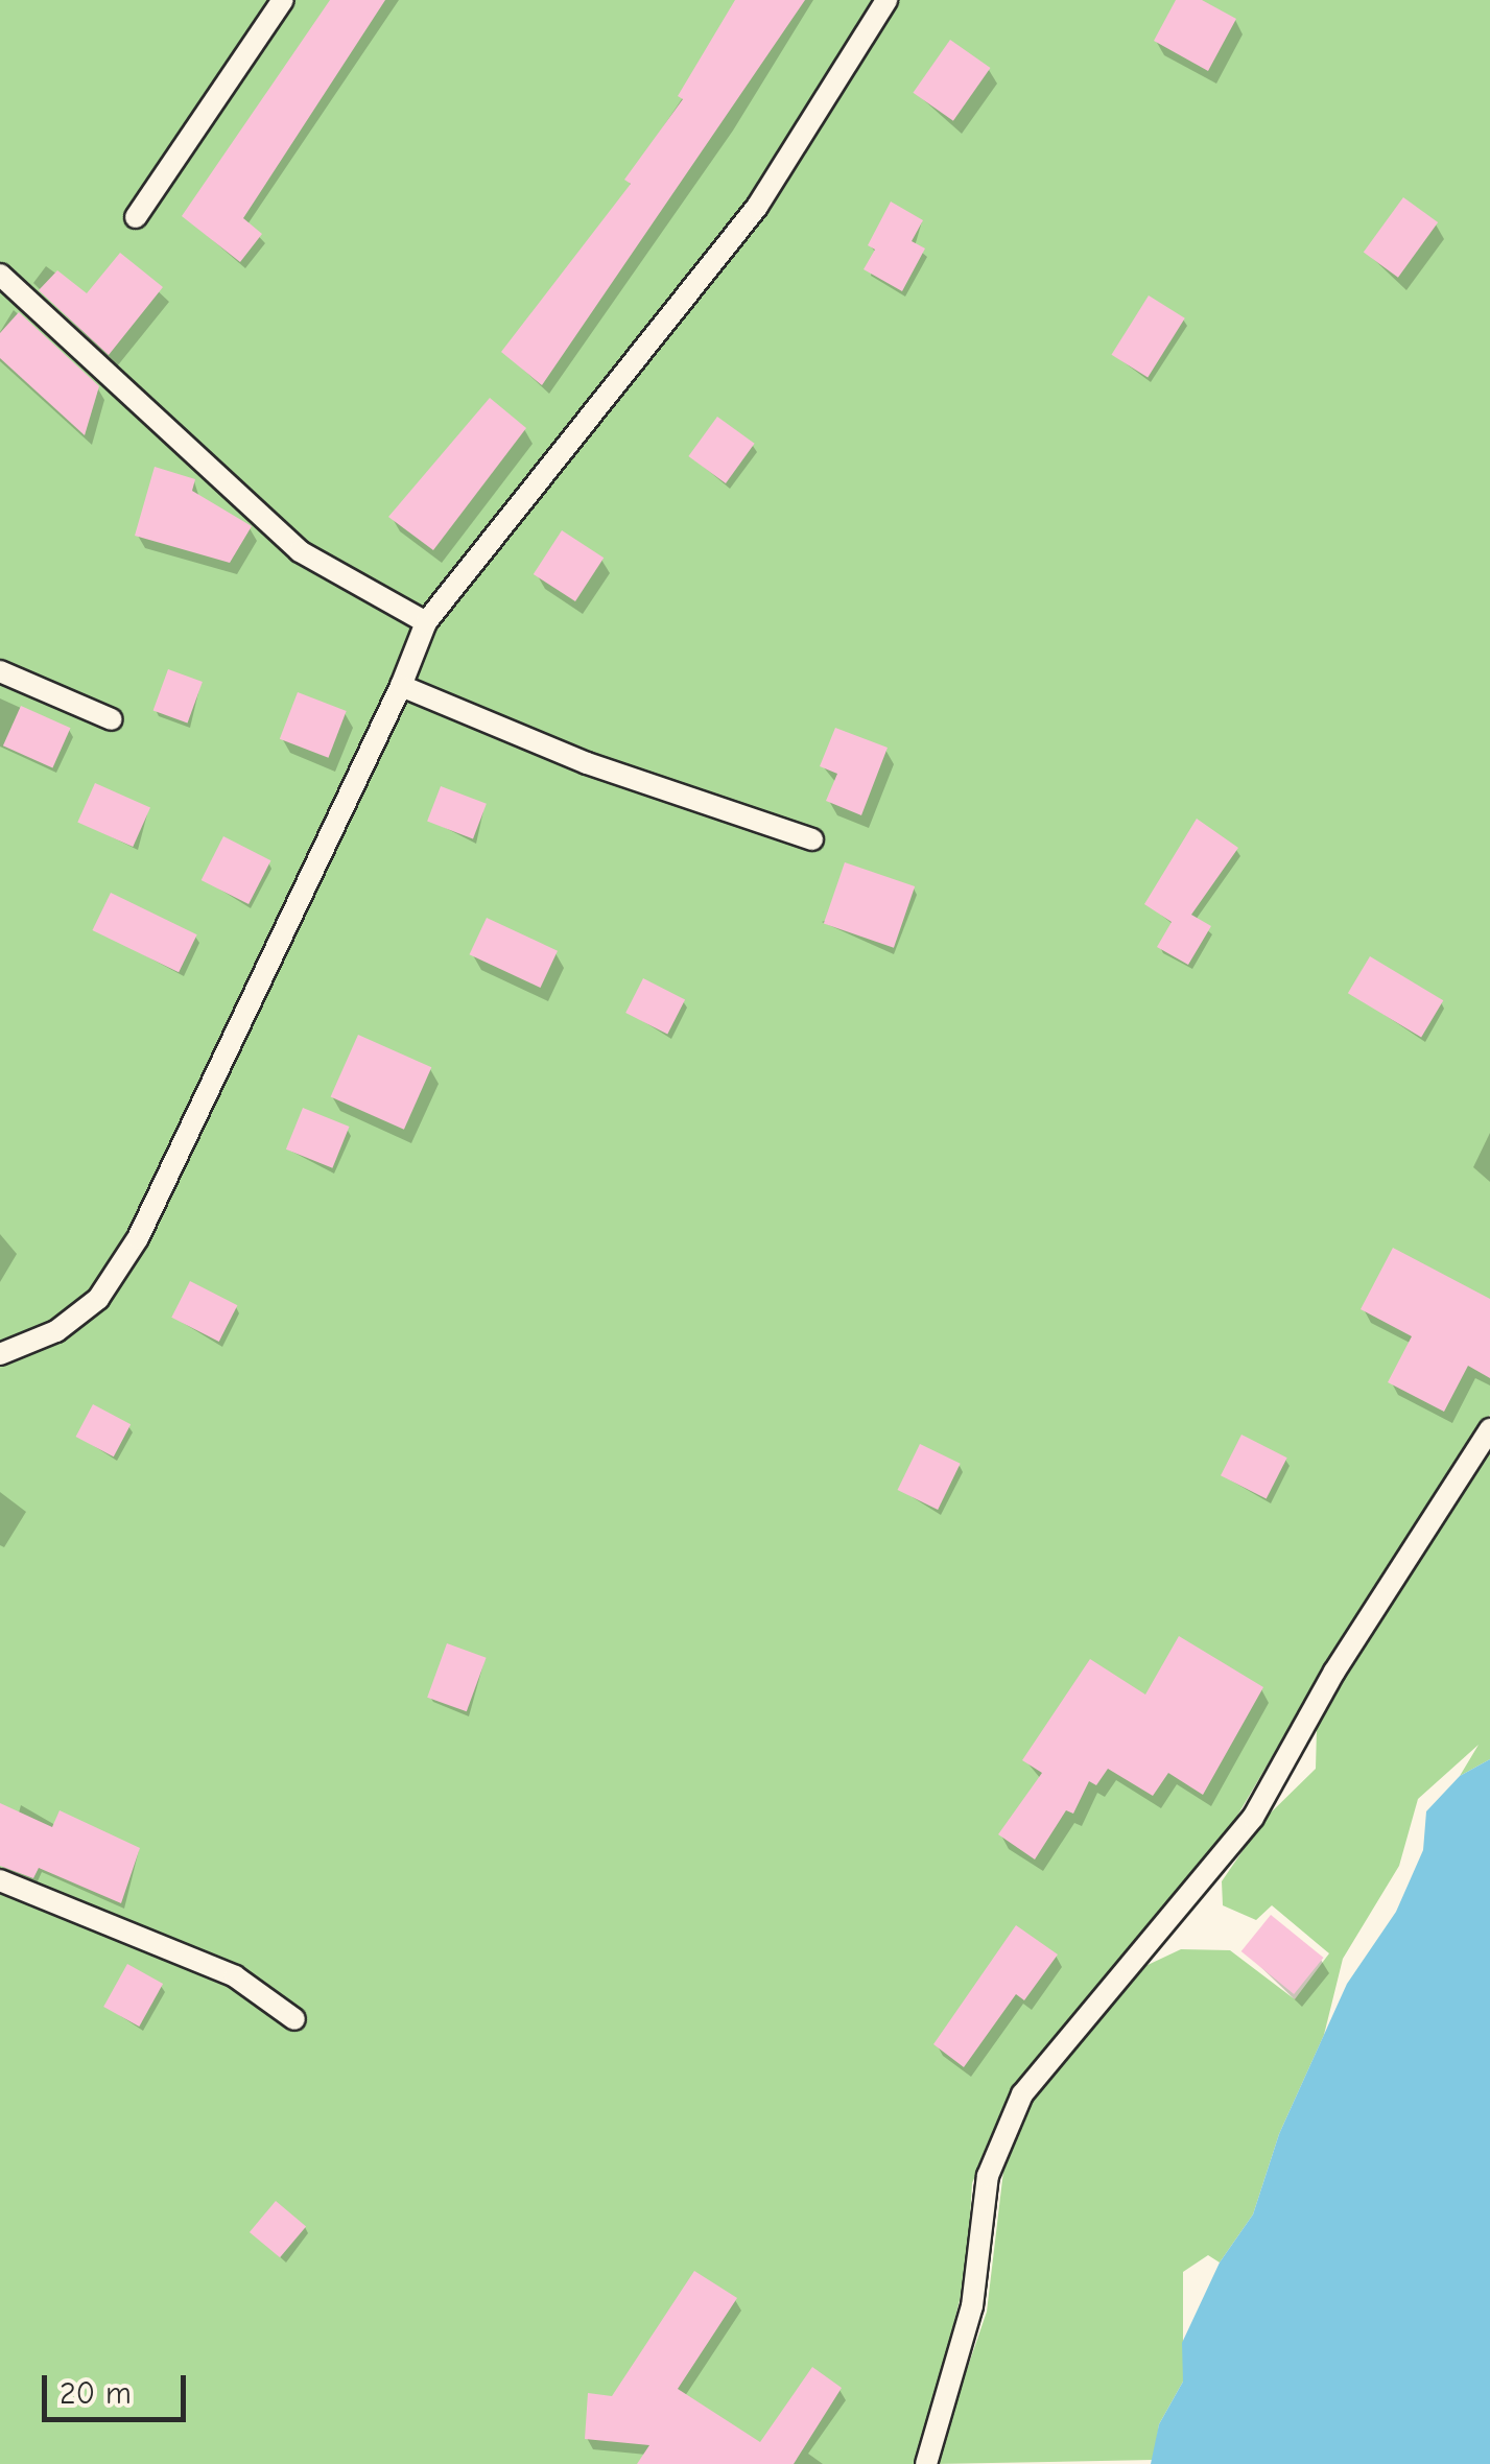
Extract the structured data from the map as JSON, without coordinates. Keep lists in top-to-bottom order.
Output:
{
  "scale_bar": "20 m"
}
